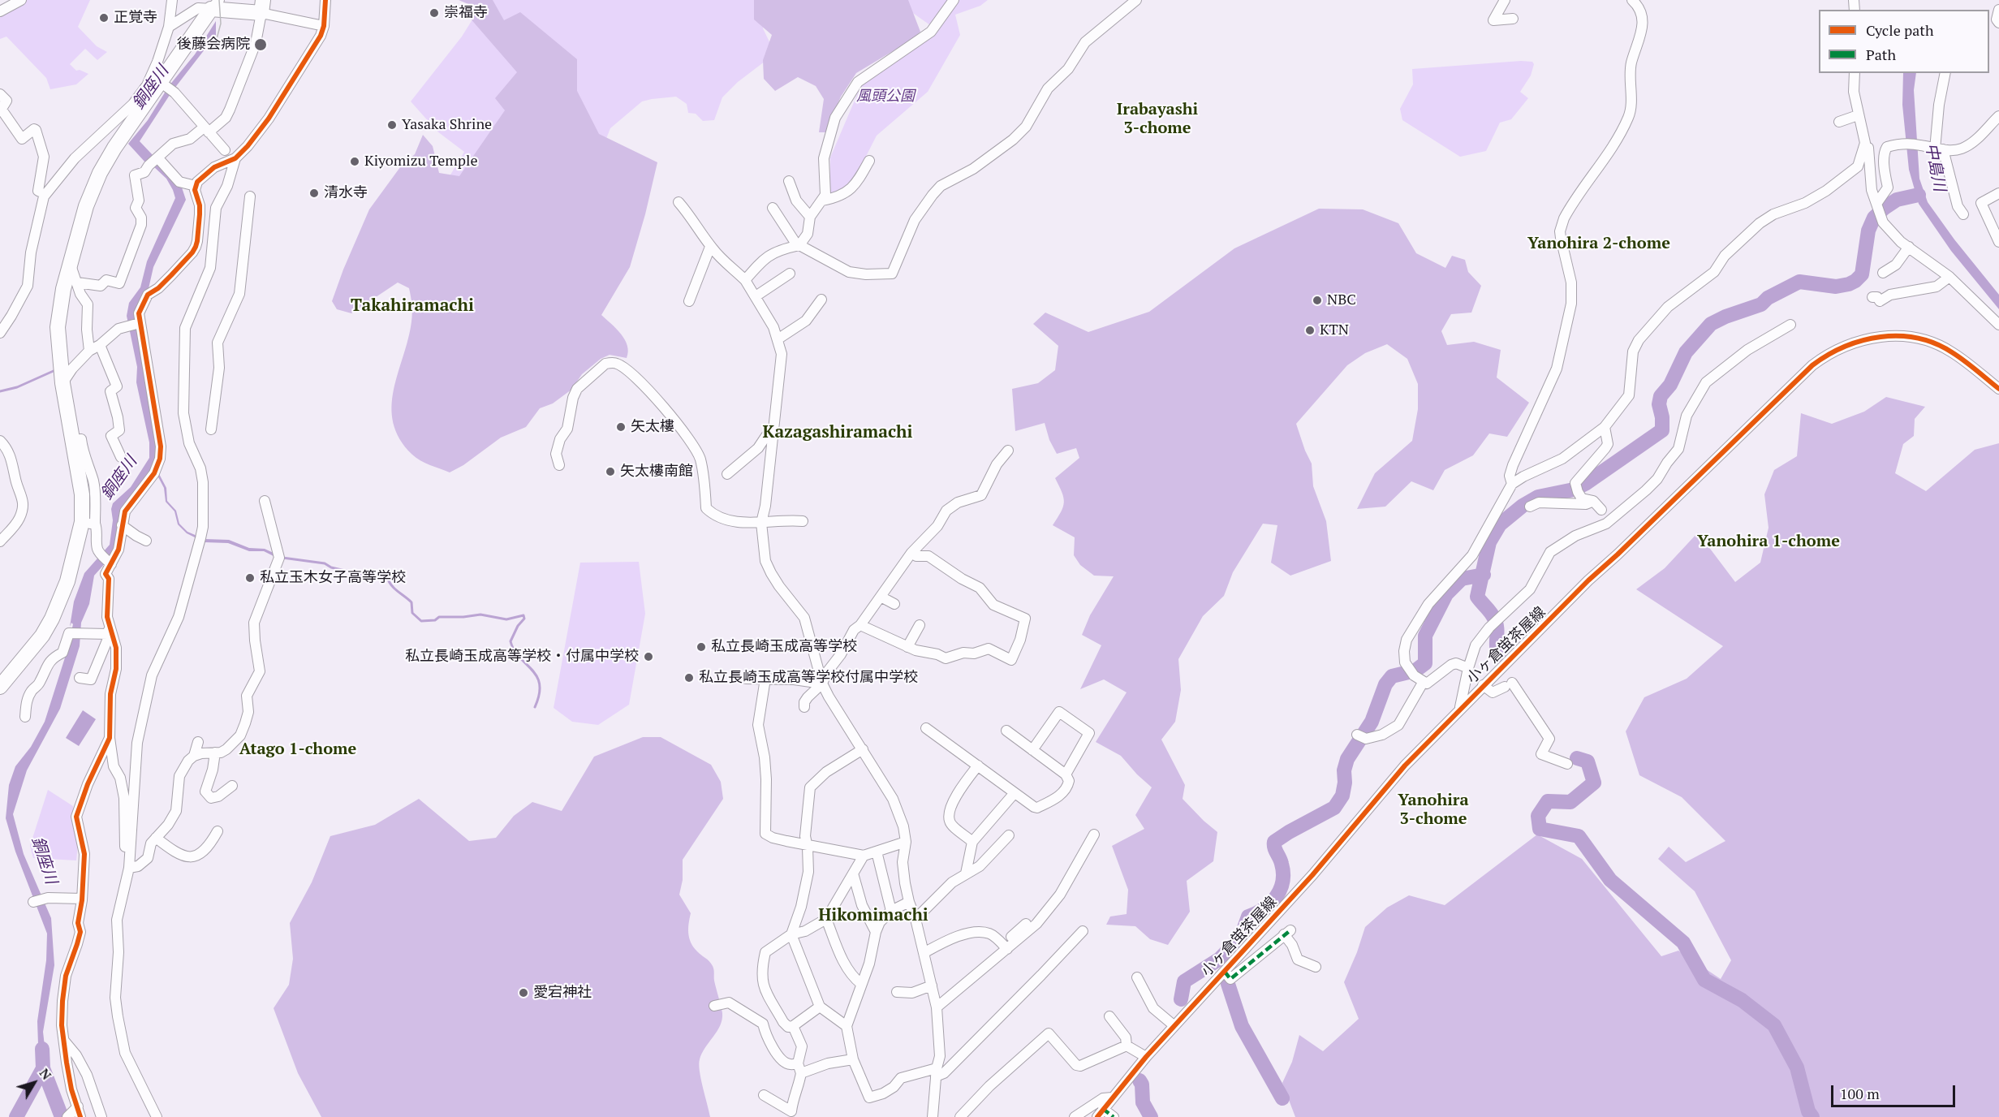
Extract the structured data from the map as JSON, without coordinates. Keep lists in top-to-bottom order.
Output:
{
  "streets": {
    "street": ["小ヶ倉蛍茶屋線"]
  },
  "districts": [
    "Irabayashi 3-chome",
    "Yanohira 2-chome",
    "Takahiramachi",
    "Kazagashiramachi",
    "Yanohira 1-chome",
    "Atago 1-chome",
    "Yanohira 3-chome",
    "Hikomimachi"
  ],
  "water": ["銅座川", "中島川"],
  "parks": ["風頭公園"],
  "places": [
    "崇福寺",
    "正覚寺",
    "後藤会病院",
    "Yasaka Shrine",
    "Kiyomizu Temple",
    "清水寺",
    "NBC",
    "KTN",
    "矢太樓",
    "矢太樓南館",
    "私立玉木女子高等学校",
    "私立長崎玉成高等学校",
    "私立長崎玉成高等学校・付属中学校",
    "私立長崎玉成高等学校付属中学校",
    "愛宕神社"
  ],
  "legend": ["Cycle path", "Path"],
  "scale_bar": "100 m",
  "north": "top right"
}
